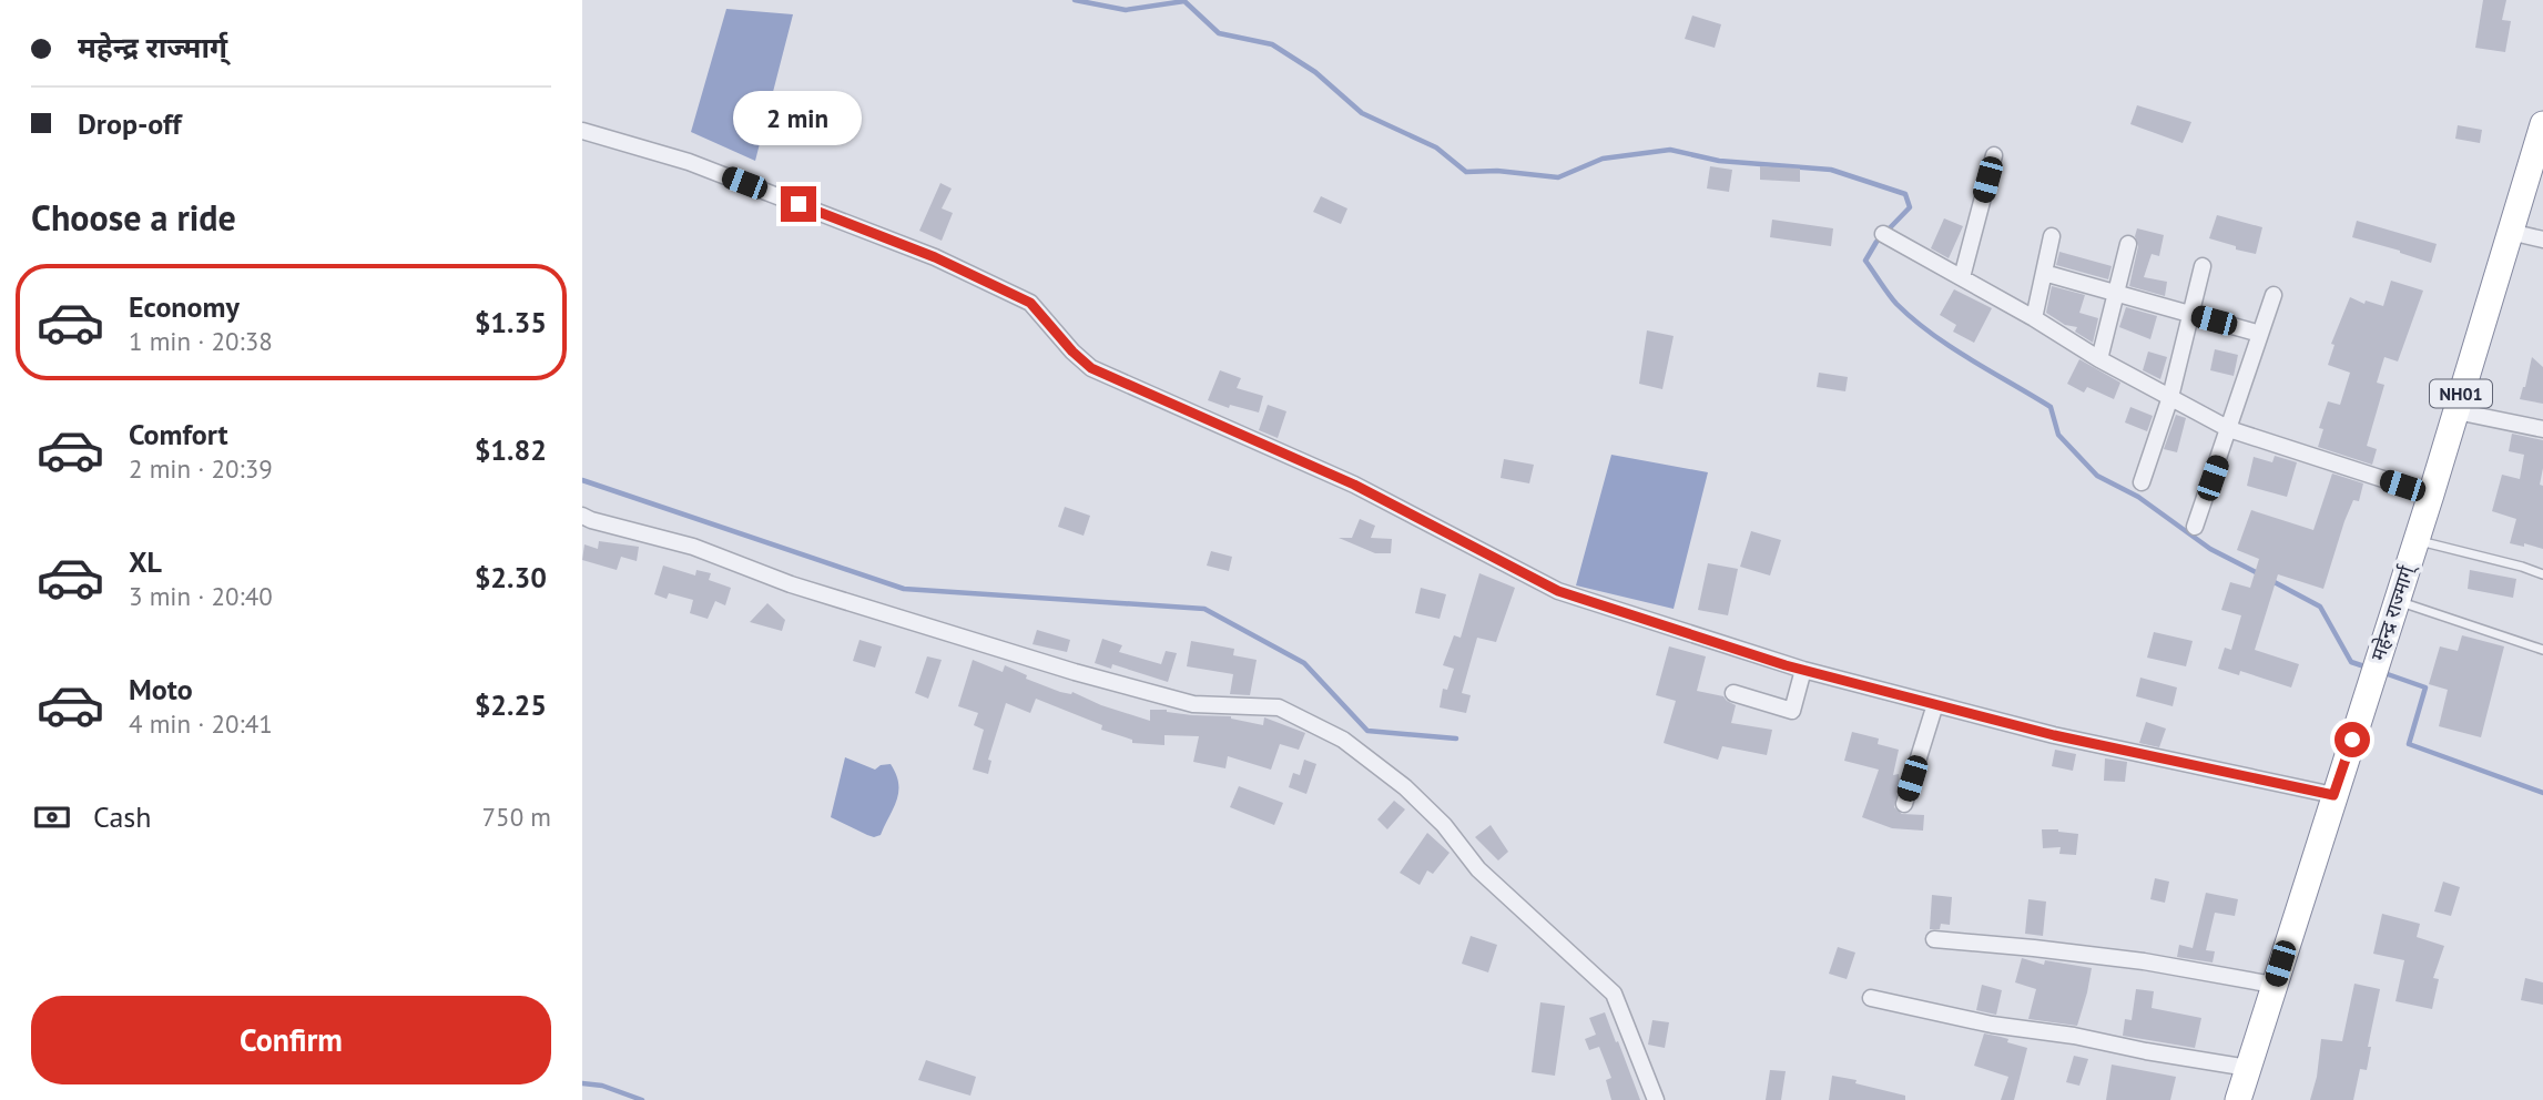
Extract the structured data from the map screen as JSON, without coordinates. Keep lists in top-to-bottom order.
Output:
{
  "streets": {
    "highway": ["NH01", "महेन्द्र राज्मार्ग्"]
  },
  "page": {
    "banner": ["महेन्द्र राज्मार्ग्", "Drop-off"],
    "bubble": "2 min",
    "heading": "Choose a ride",
    "list": [
      {
        "name": "Economy",
        "note": "1 min · 20:38",
        "value": "$1.35"
      },
      {
        "name": "Comfort",
        "note": "2 min · 20:39",
        "value": "$1.82"
      },
      {
        "name": "XL",
        "note": "3 min · 20:40",
        "value": "$2.30"
      },
      {
        "name": "Moto",
        "note": "4 min · 20:41",
        "value": "$2.25"
      }
    ],
    "pay": ["Cash", "750 m"],
    "buttons": "Confirm"
  }
}
